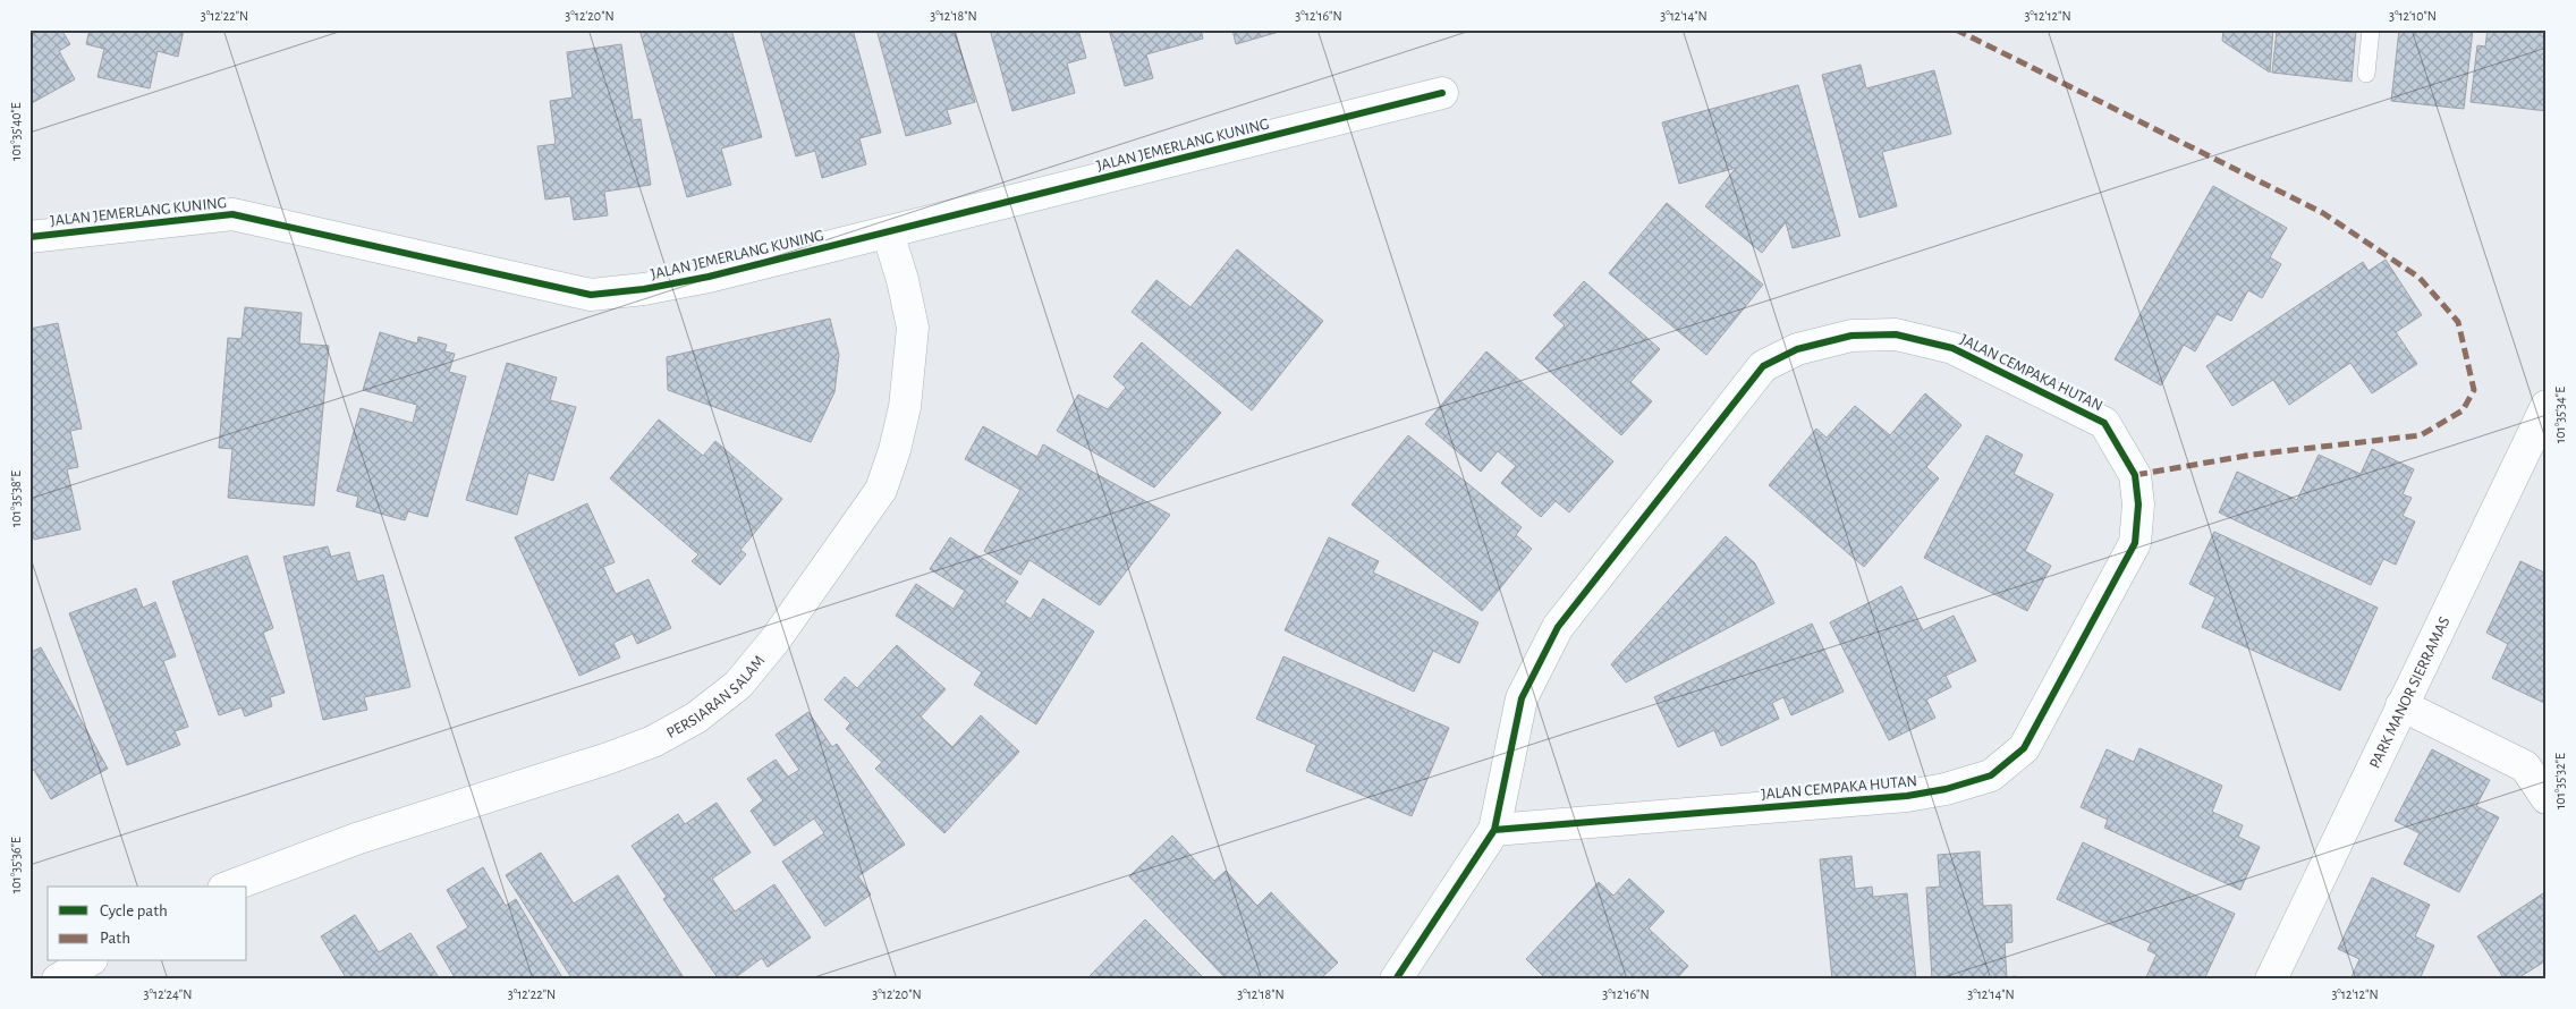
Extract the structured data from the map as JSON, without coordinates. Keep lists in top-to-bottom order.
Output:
{
  "streets": {
    "street": [
      "JALAN JEMERLANG KUNING",
      "JALAN CEMPAKA HUTAN",
      "PARK MANOR SIERRAMAS",
      "PERSIARAN SALAM"
    ]
  },
  "crossings": [
    ["JALAN JEMERLANG KUNING", "PERSIARAN SALAM"]
  ],
  "legend": ["Cycle path", "Path"],
  "coordinates": [
    "3°12'22\"N",
    "3°12'20\"N",
    "3°12'18\"N",
    "3°12'16\"N",
    "3°12'14\"N",
    "3°12'12\"N",
    "3°12'10\"N",
    "101°35'40\"E",
    "101°35'34\"E",
    "101°35'38\"E",
    "101°35'32\"E",
    "101°35'36\"E",
    "3°12'24\"N"
  ]
}
